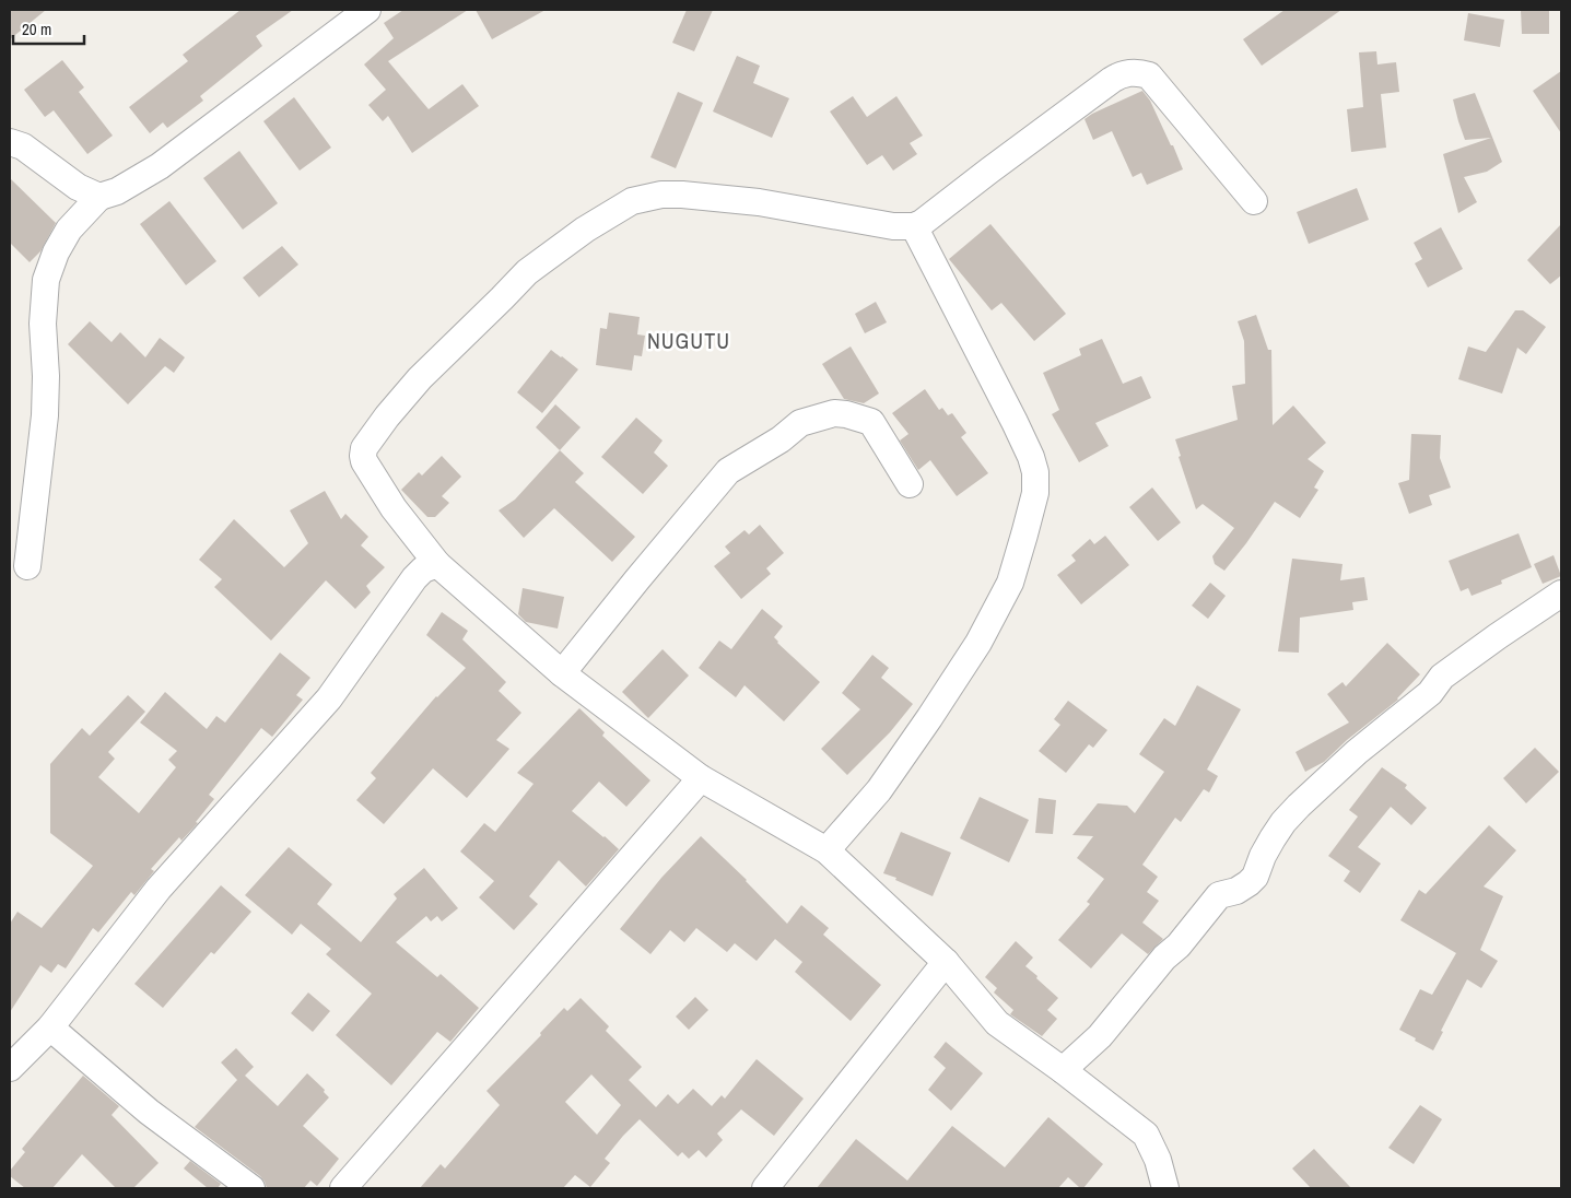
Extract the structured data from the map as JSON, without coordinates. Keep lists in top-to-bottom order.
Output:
{
  "districts": ["NUGUTU"],
  "scale_bar": "20 m"
}
